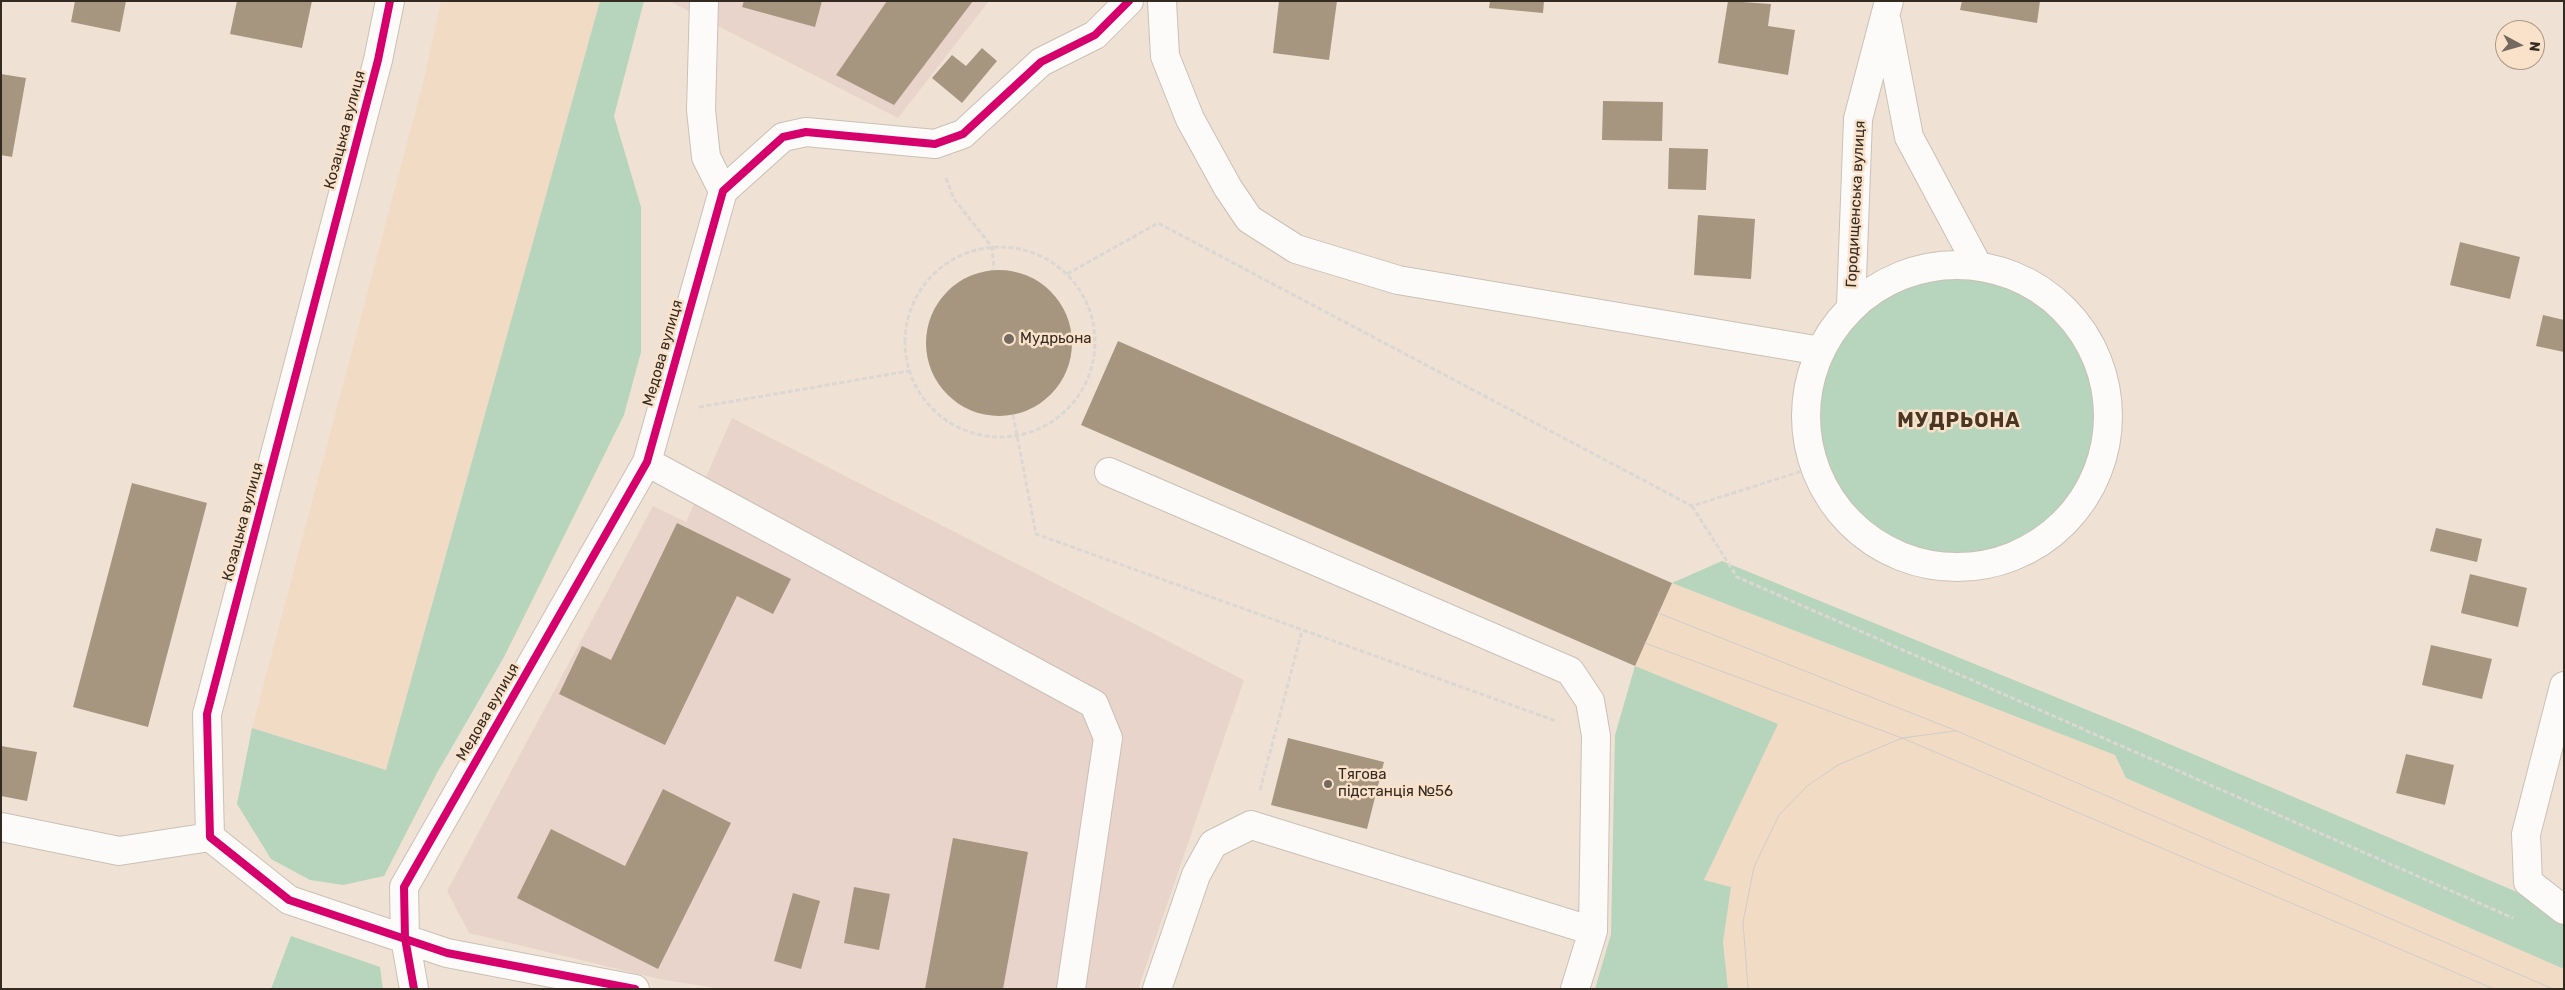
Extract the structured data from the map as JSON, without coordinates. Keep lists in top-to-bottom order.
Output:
{
  "streets": {
    "street": ["Козацька вулиця", "Городищенська вулиця", "Медова вулиця"]
  },
  "districts": ["МУДРЬОНА"],
  "places": ["Мудрьона", "Тягова підстанція №56"],
  "north": "right"
}
